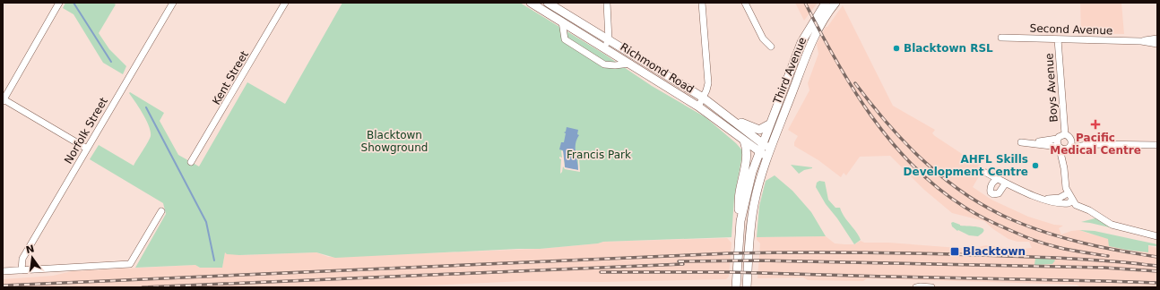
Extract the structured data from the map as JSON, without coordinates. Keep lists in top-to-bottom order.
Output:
{
  "streets": {
    "main road": ["Richmond Road", "Third Avenue"],
    "street": [
      "Second Avenue",
      "Kent Street",
      "Boys Avenue",
      "Norfolk Street"
    ]
  },
  "crossings": [
    ["Second Avenue", "Boys Avenue"],
    ["Richmond Road", "Third Avenue"]
  ],
  "parks": ["Blacktown Showground", "Francis Park"],
  "places": {
    "other": ["Blacktown RSL", "AHFL Skills Development Centre"],
    "health": ["Pacific Medical Centre"],
    "transit": ["Blacktown"]
  },
  "north": "top"
}
